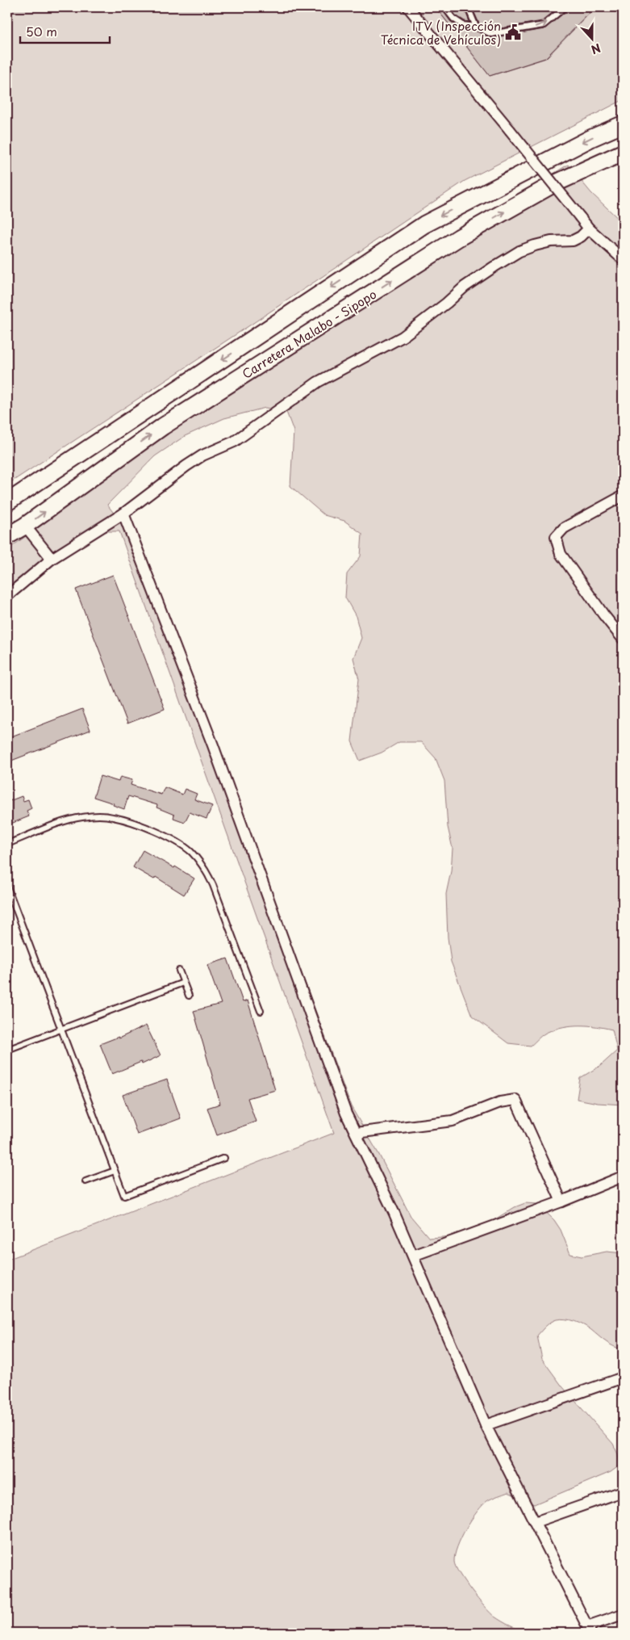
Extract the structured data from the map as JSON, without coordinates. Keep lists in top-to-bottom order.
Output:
{
  "streets": {
    "highway": ["Carretera Malabo - Sipopo"]
  },
  "places": {
    "public building": ["ITV (Inspección Técnica de Vehículos)"]
  },
  "scale_bar": "50 m",
  "north": "bottom"
}
